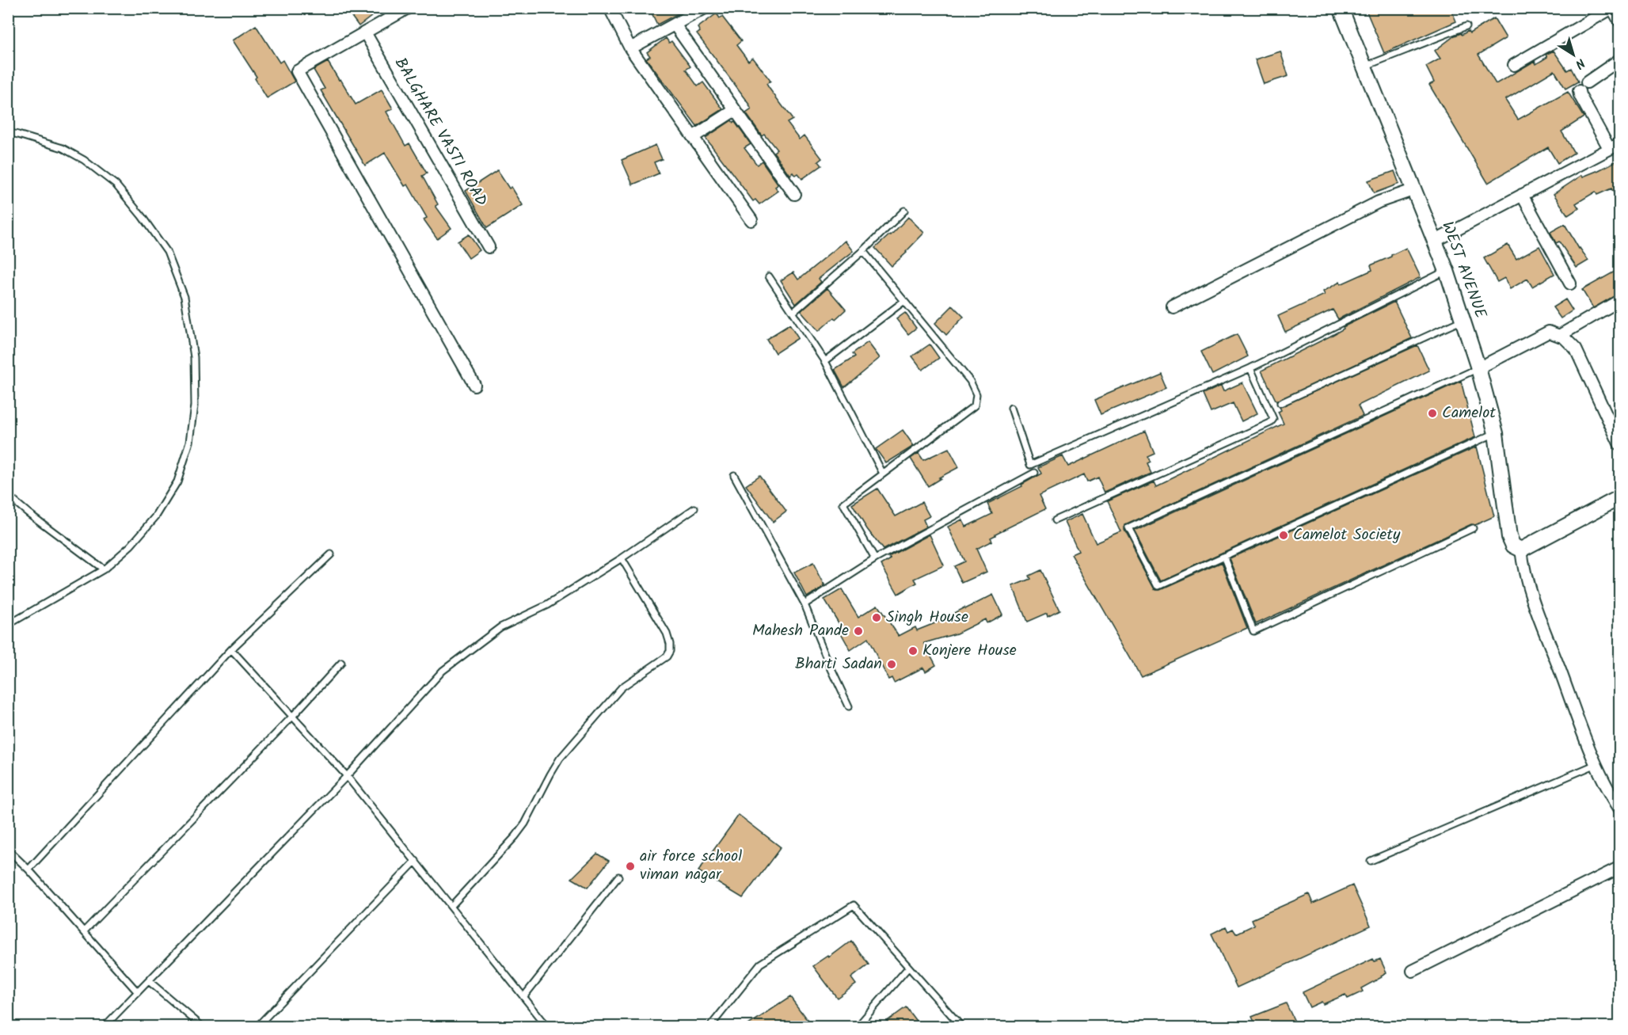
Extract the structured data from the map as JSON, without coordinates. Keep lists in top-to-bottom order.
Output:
{
  "streets": {
    "street": ["BALGHARE VASTI ROAD", "WEST AVENUE"]
  },
  "places": [
    "Camelot",
    "Camelot Society",
    "Singh House",
    "Mahesh Pande",
    "Konjere House",
    "Bharti Sadan",
    "air force school viman nagar"
  ],
  "north": "bottom right"
}
